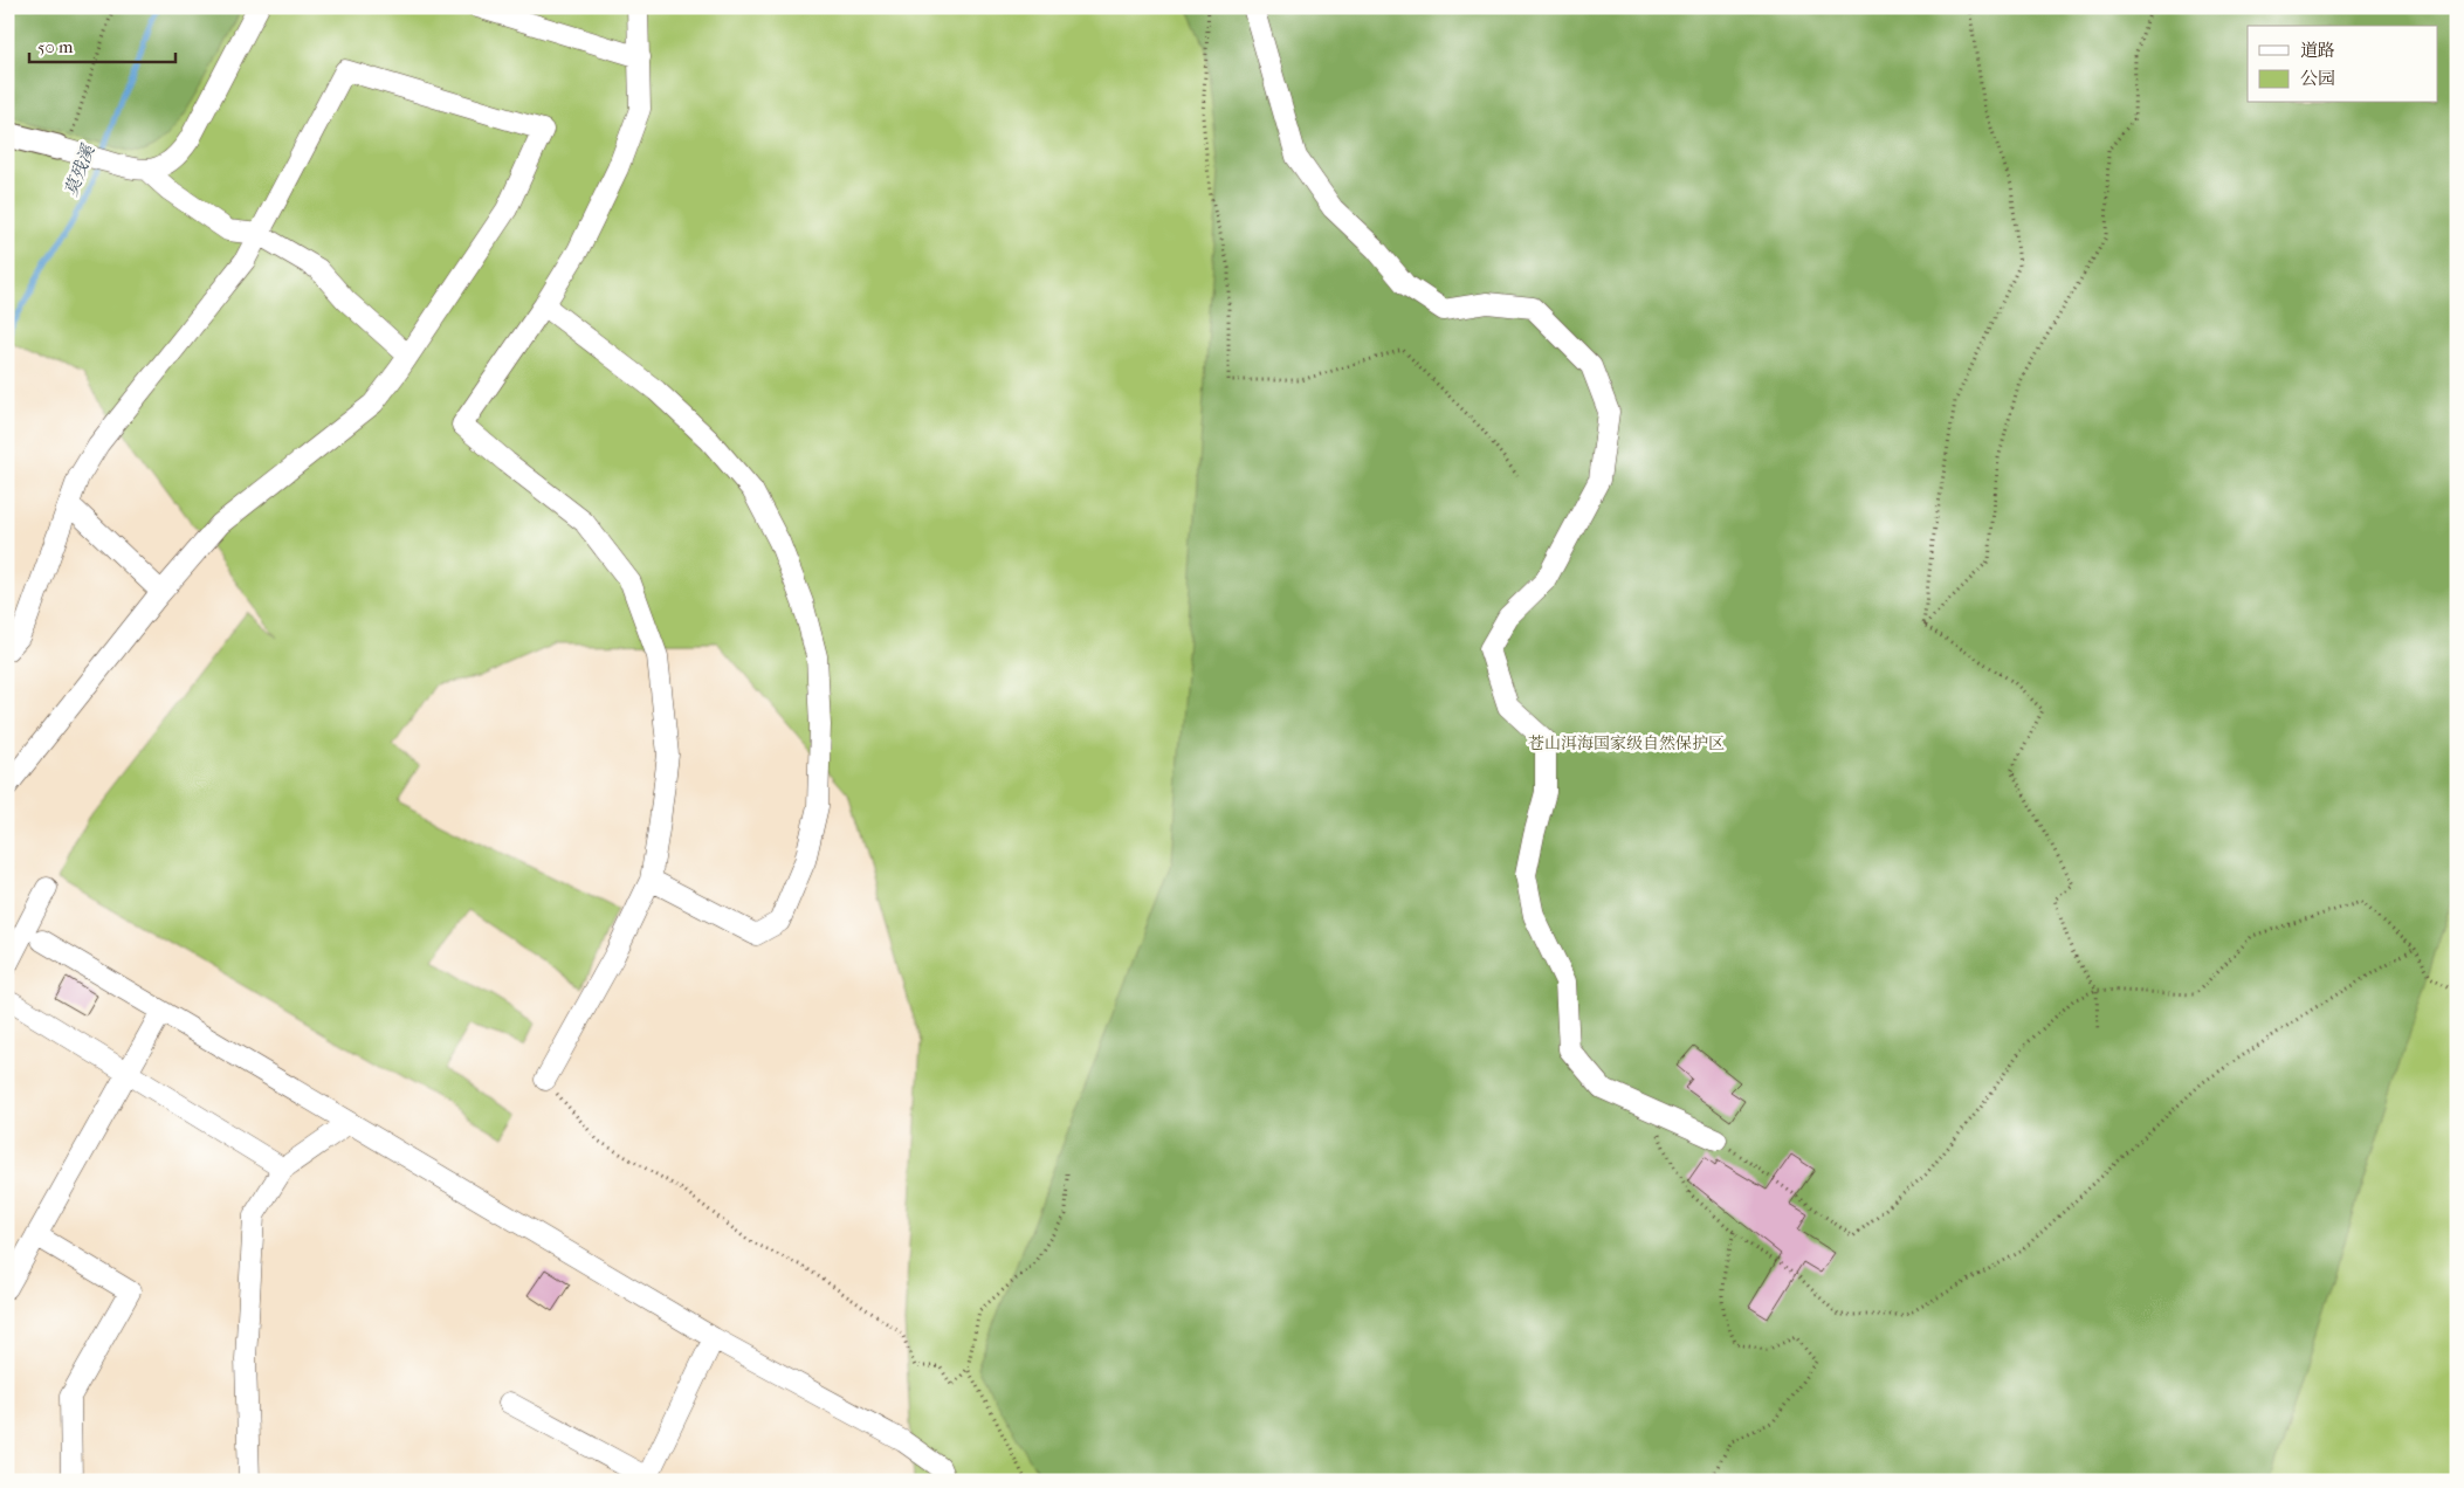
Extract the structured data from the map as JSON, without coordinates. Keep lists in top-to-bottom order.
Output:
{
  "water": ["莫残溪"],
  "parks": ["苍山洱海国家级自然保护区"],
  "legend": ["道路", "公园"],
  "scale_bar": "50 m"
}
